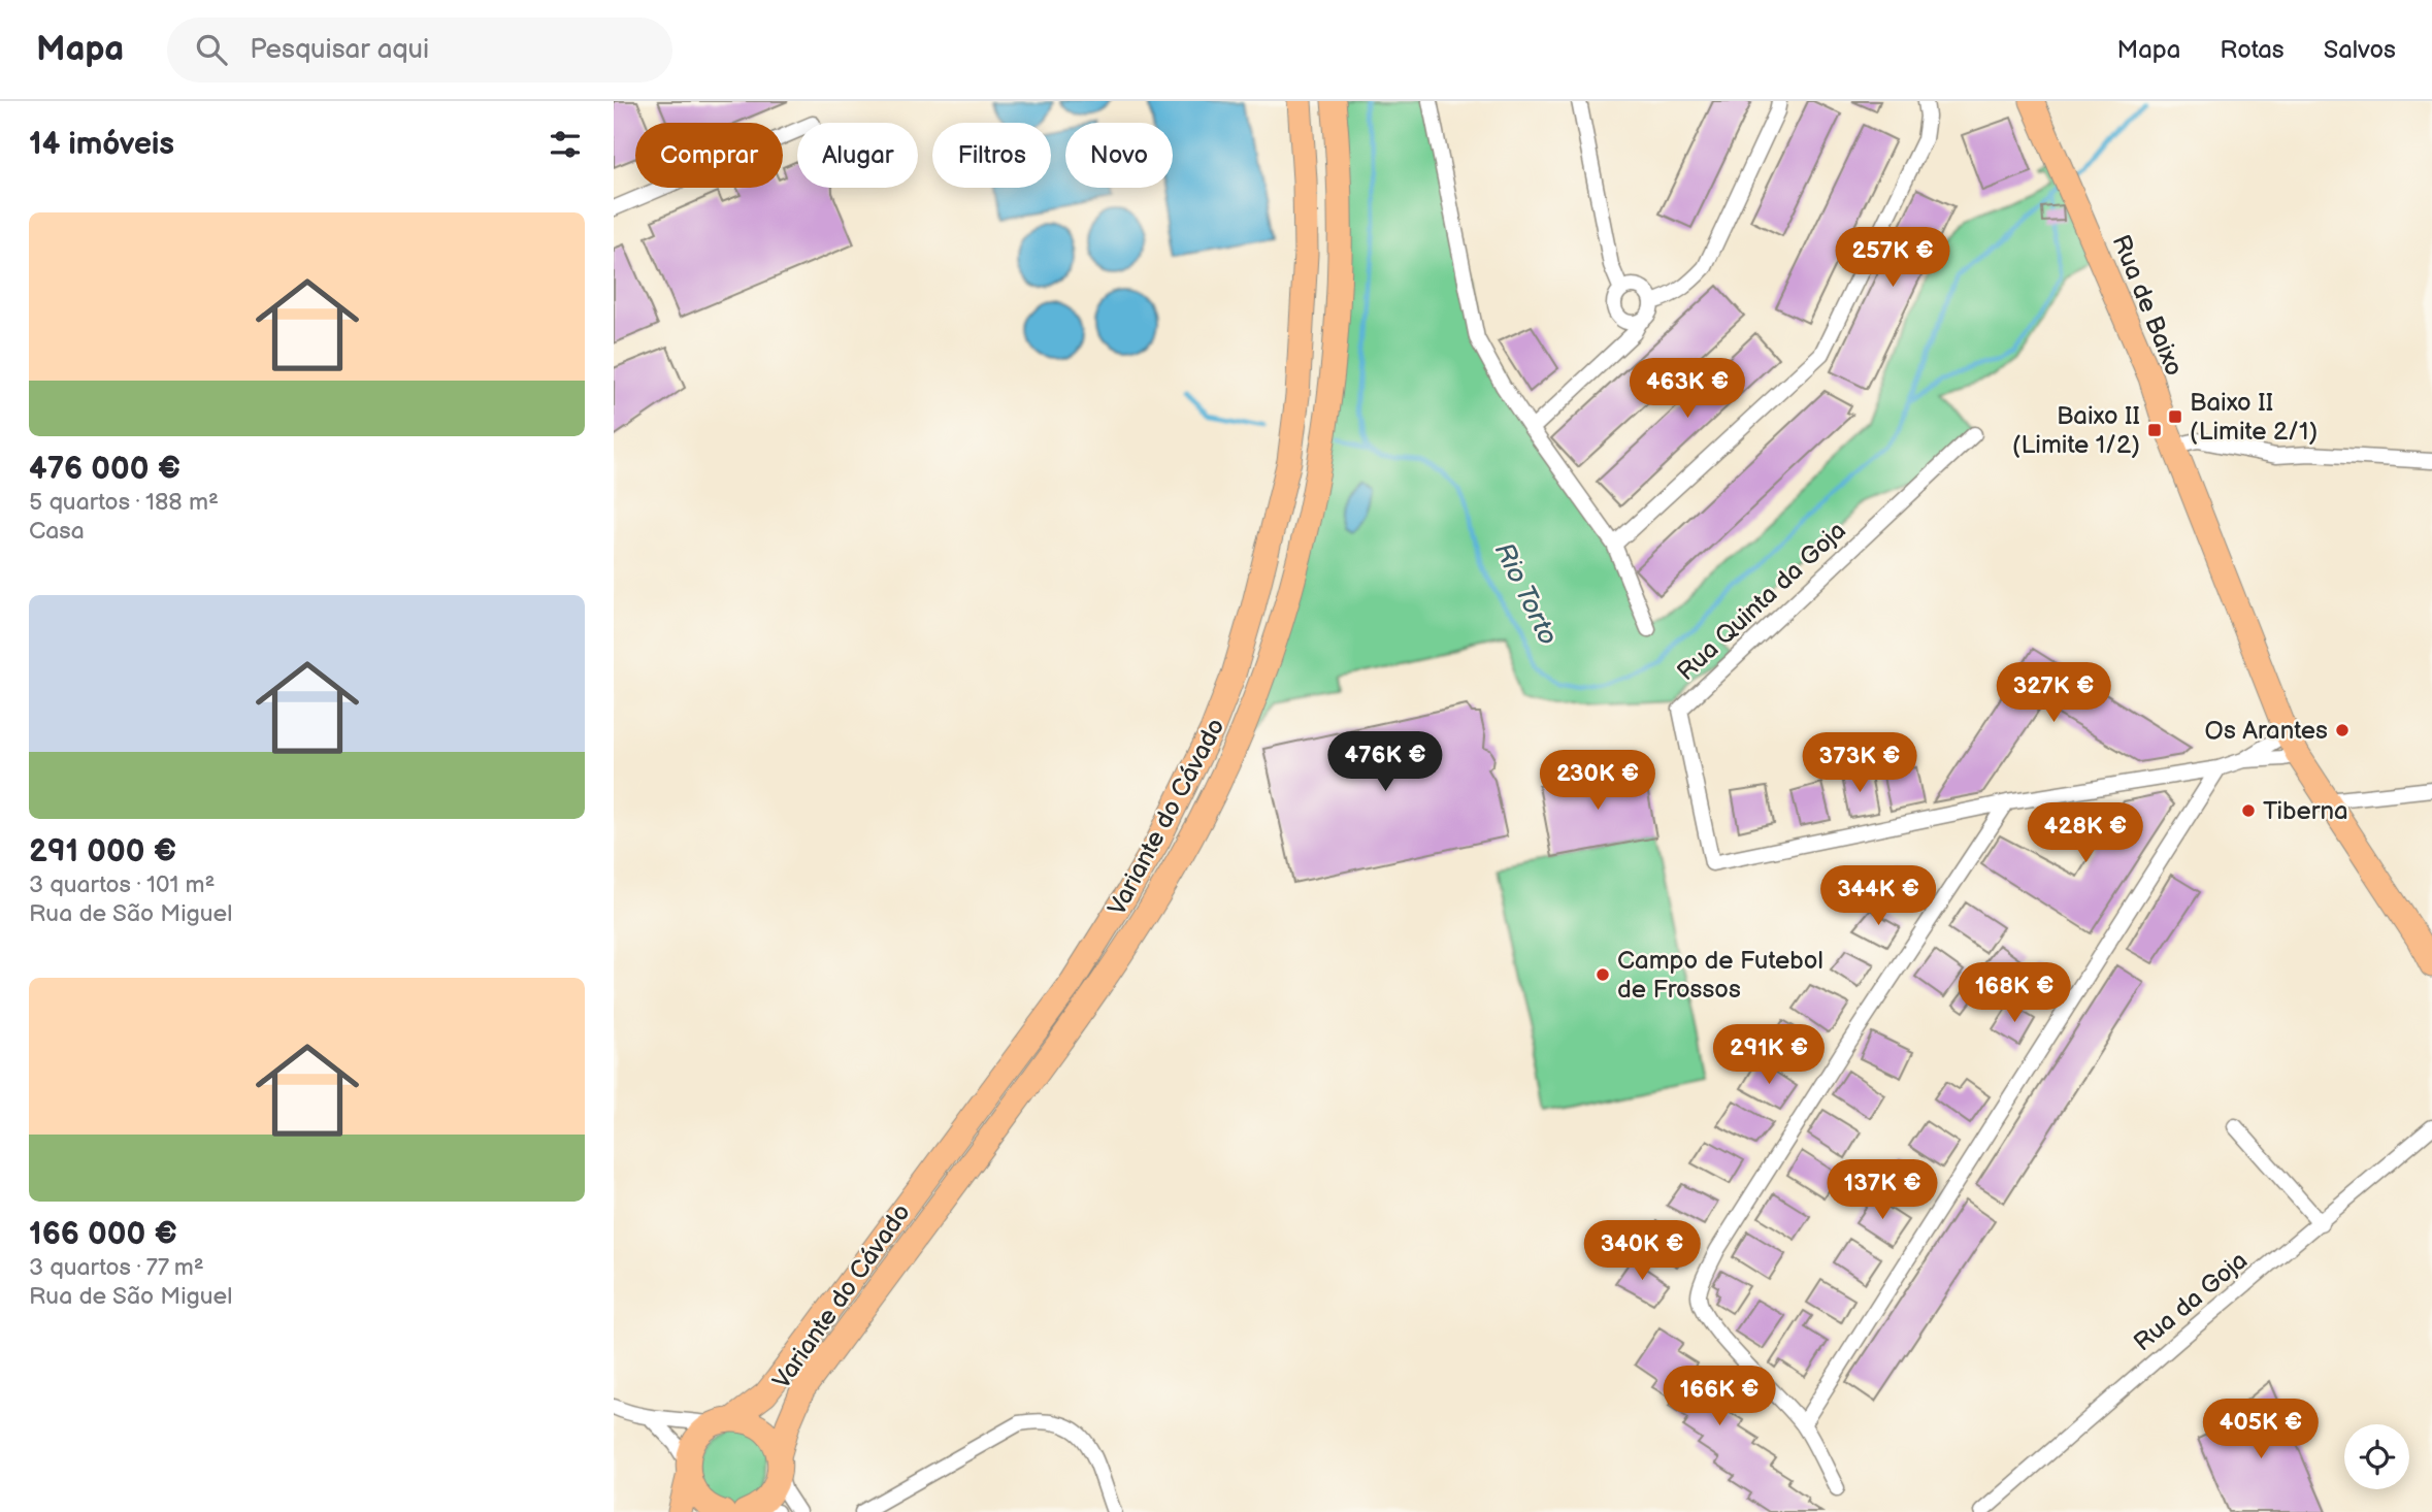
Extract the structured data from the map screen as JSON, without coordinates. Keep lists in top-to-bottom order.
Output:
{
  "streets": {
    "main road": ["Rua de Baixo", "Variante do Cávado"],
    "street": ["Rua Quinta da Goja", "Rua da Goja"]
  },
  "crossings": [
    ["Rua de Baixo", "Rua Quinta da Goja"]
  ],
  "water": ["Rio Torto"],
  "places": {
    "transit": ["Baixo II (Limite 2/1)", "Baixo II (Limite 1/2)"],
    "other": ["Os Arantes", "Tiberna", "Campo de Futebol de Frossos"]
  },
  "page": {
    "header": "Mapa",
    "search": "Pesquisar aqui",
    "nav": ["Mapa", "Rotas", "Salvos"],
    "heading": "14 imóveis",
    "chip": [
      "Comprar",
      "Alugar",
      "Filtros",
      "Novo"
    ],
    "list": [
      {
        "name": "476 000 €",
        "note": "5 quartos · 188 m² · Casa"
      },
      {
        "name": "291 000 €",
        "note": "3 quartos · 101 m² · Rua de São Miguel"
      },
      {
        "name": "166 000 €",
        "note": "3 quartos · 77 m² · Rua de São Miguel"
      }
    ],
    "price": [
      "257K €",
      "463K €",
      "327K €",
      "476K €",
      "373K €",
      "230K €",
      "428K €",
      "344K €",
      "168K €",
      "291K €",
      "137K €",
      "340K €",
      "166K €",
      "405K €"
    ]
  }
}
